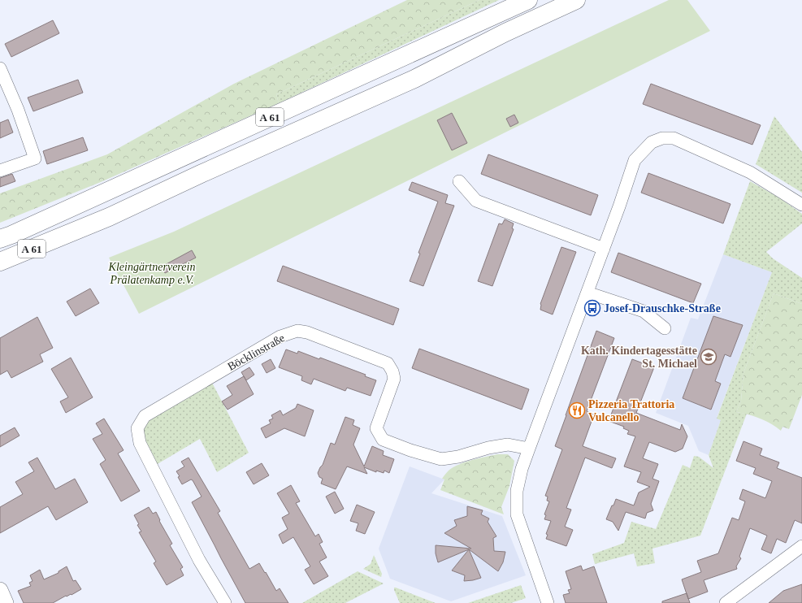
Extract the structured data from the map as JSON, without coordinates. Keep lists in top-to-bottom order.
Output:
{
  "streets": {
    "highway": ["A 61"],
    "street": ["Böcklinstraße"]
  },
  "parks": ["Kleingärtnerverein Prälatenkamp e.V."],
  "places": {
    "bus stop": ["Josef-Drauschke-Straße"],
    "school or university": ["Kath. Kindertagesstätte St. Michael"],
    "restaurant": ["Pizzeria Trattoria Vulcanello"]
  }
}
